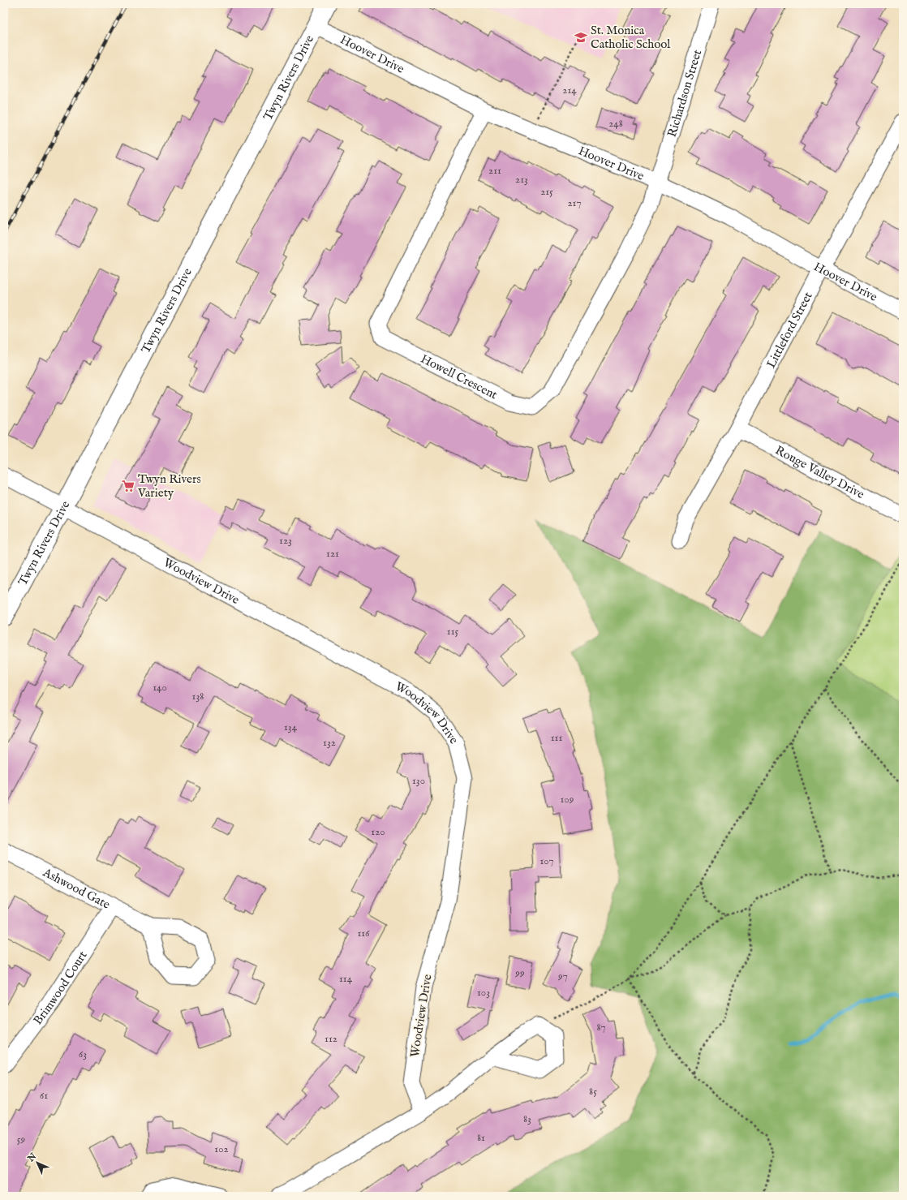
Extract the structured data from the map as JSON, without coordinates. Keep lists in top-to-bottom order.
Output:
{
  "streets": {
    "street": [
      "Hoover Drive",
      "Twyn Rivers Drive",
      "Richardson Street",
      "Littleford Street",
      "Howell Crescent",
      "Rouge Valley Drive",
      "Woodview Drive",
      "Ashwood Gate",
      "Brimwood Court"
    ]
  },
  "crossings": [
    ["Hoover Drive", "Twyn Rivers Drive"],
    ["Hoover Drive", "Richardson Street"],
    ["Hoover Drive", "Littleford Street"],
    ["Hoover Drive", "Howell Crescent"],
    ["Twyn Rivers Drive", "Woodview Drive"],
    ["Richardson Street", "Howell Crescent"],
    ["Littleford Street", "Rouge Valley Drive"],
    ["Ashwood Gate", "Brimwood Court"]
  ],
  "places": {
    "school or university": ["St. Monica Catholic School"],
    "supermarket": ["Twyn Rivers Variety"]
  },
  "house_numbers": [
    "214",
    "248",
    "211",
    "213",
    "215",
    "217",
    "123",
    "121",
    "115",
    "140",
    "138",
    "134",
    "111",
    "132",
    "130",
    "109",
    "120",
    "107",
    "116",
    "99",
    "97",
    "114",
    "103",
    "87",
    "112",
    "63",
    "85",
    "61",
    "83",
    "81",
    "59",
    "102"
  ],
  "north": "top left"
}
